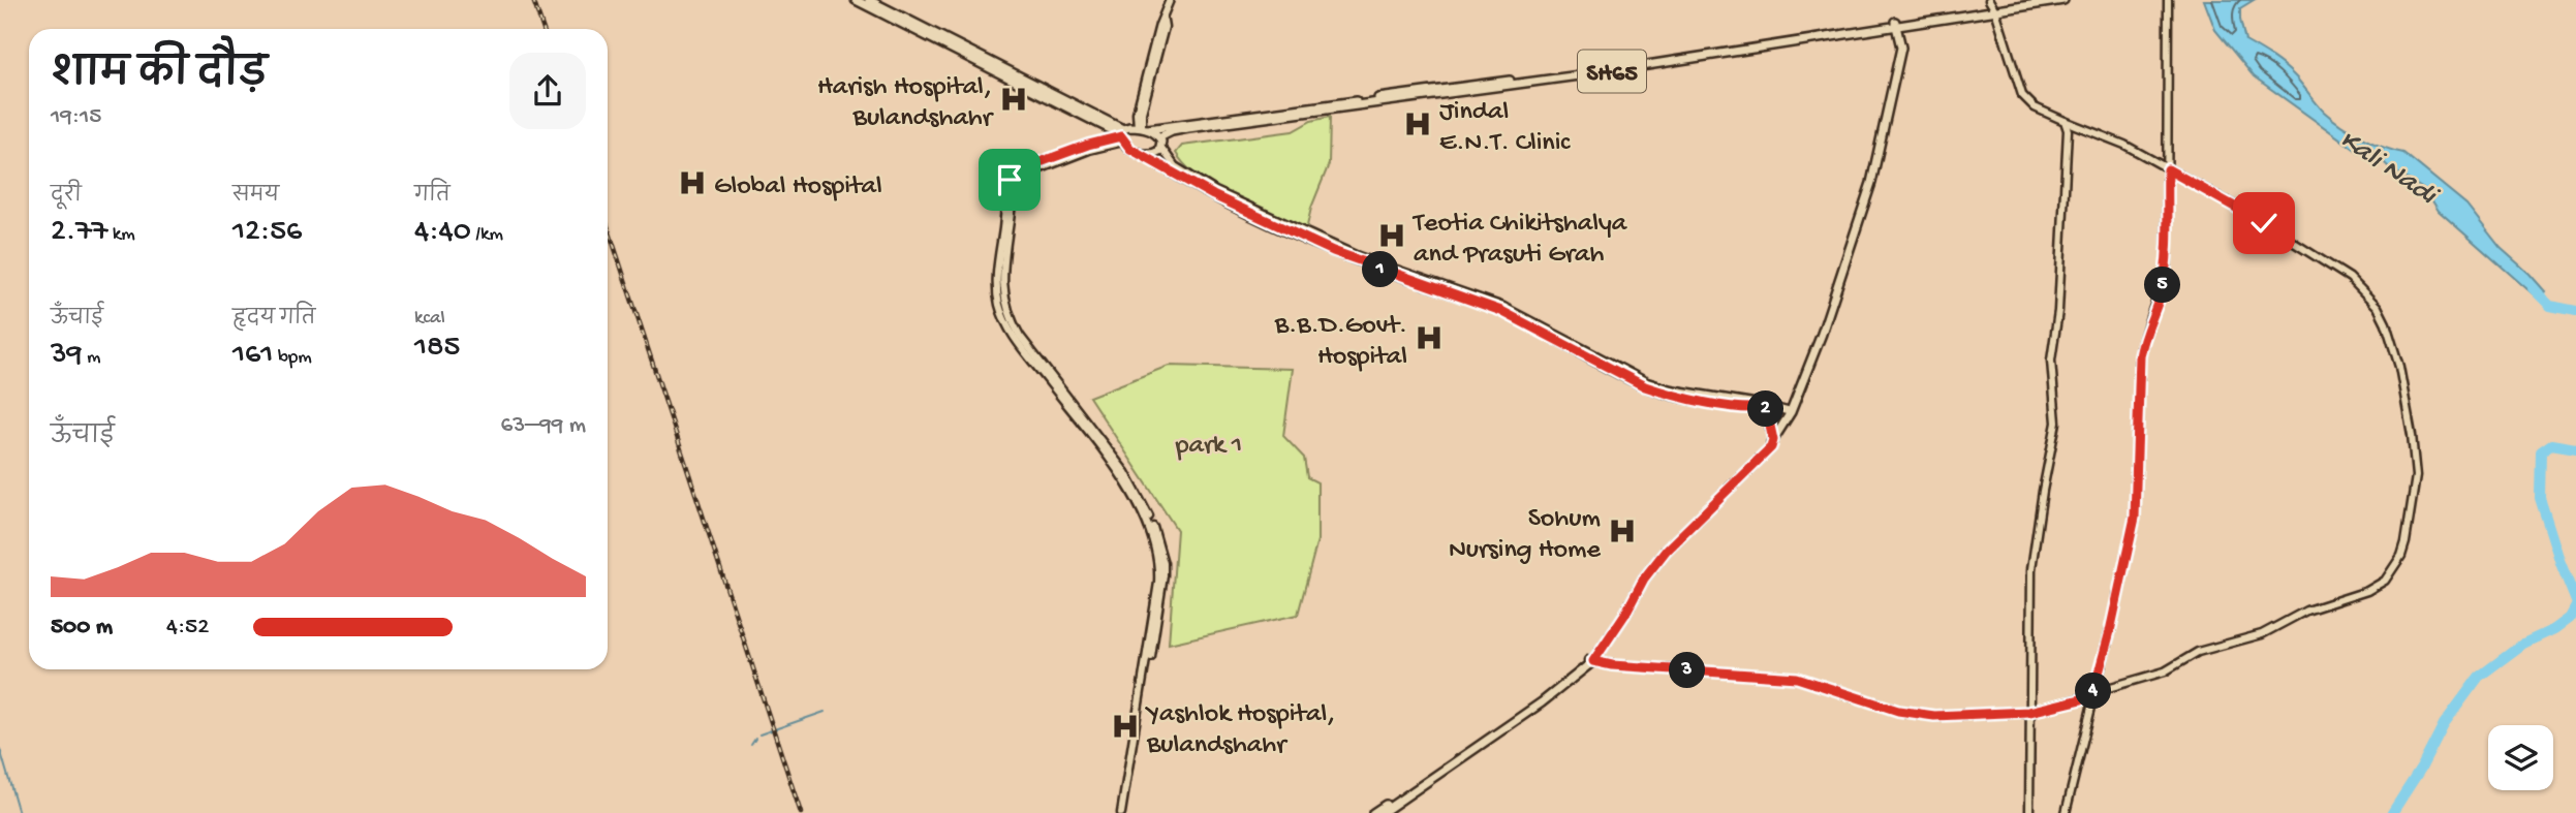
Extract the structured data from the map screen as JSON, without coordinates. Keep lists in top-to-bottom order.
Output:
{
  "streets": {
    "main road": ["SH65"]
  },
  "water": ["Kali Nadi"],
  "parks": ["park 1"],
  "places": {
    "hospital": [
      "Harish Hospital, Bulandshahr",
      "Jindal E.N.T. Clinic",
      "Global Hospital",
      "Teotia Chikitshalya and Prasuti Grah",
      "B.B.D.Govt. Hospital",
      "Sohum Nursing Home",
      "Yashlok Hospital, Bulandshahr"
    ]
  },
  "page": {
    "heading": ["शाम की दौड़", "19:15"],
    "stats": [
      ["दूरी", "2.77 km"],
      ["समय", "12:56"],
      ["गति", "4:40 /km"],
      ["ऊँचाई", "39 m"],
      ["हृदय गति", "161 bpm"],
      ["kcal", "185"]
    ],
    "pins": [
      "1",
      "5",
      "2",
      "3",
      "4"
    ],
    "chart": ["ऊँचाई", "63–99 m"],
    "list": [
      {
        "name": "500 m",
        "note": "4:52"
      }
    ]
  }
}
